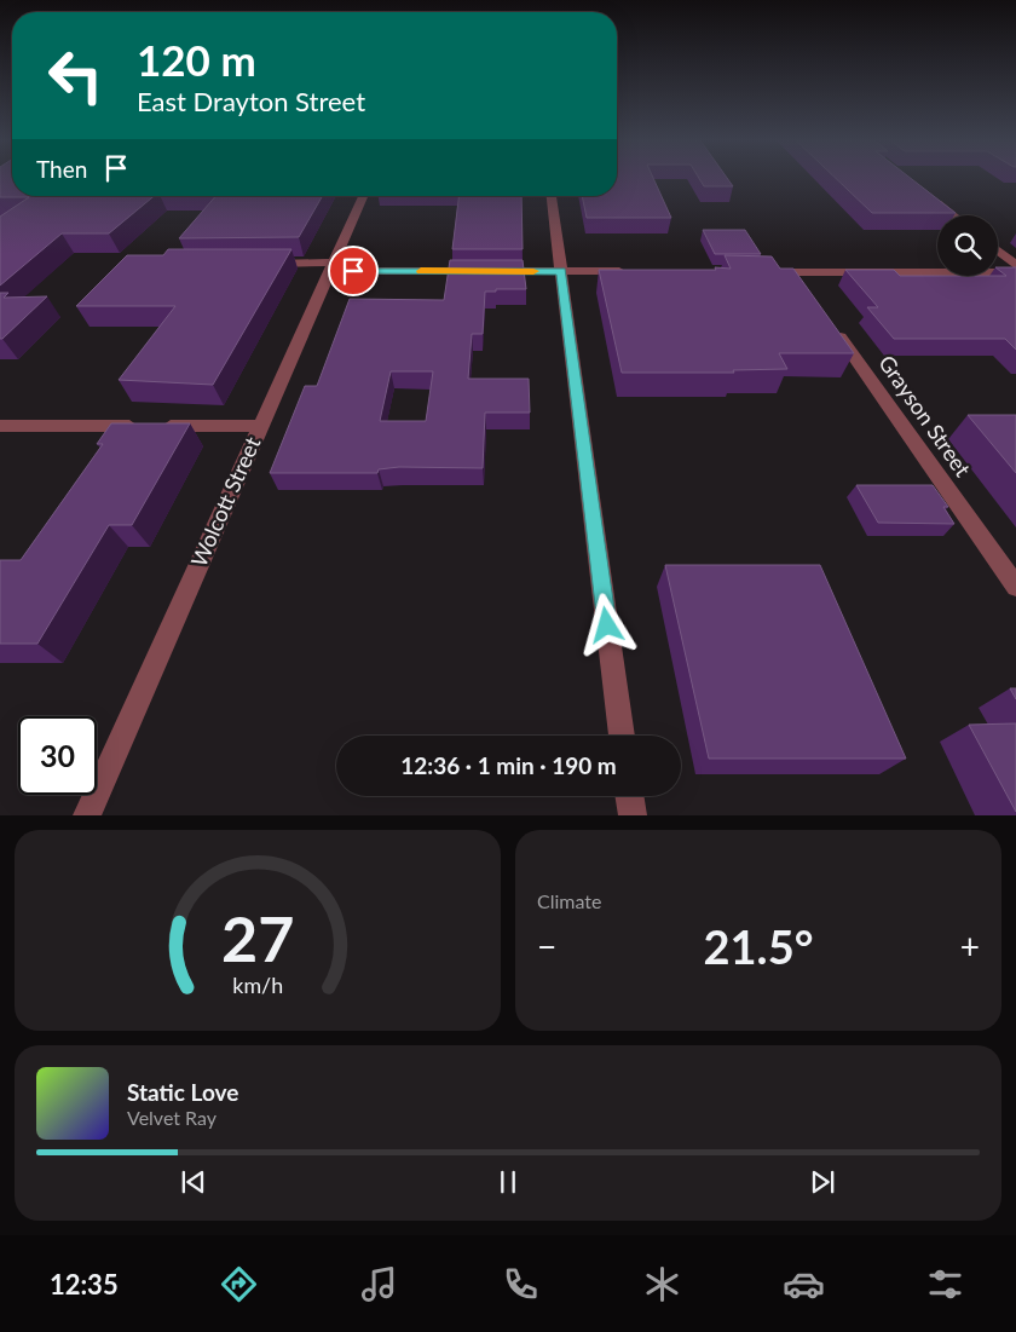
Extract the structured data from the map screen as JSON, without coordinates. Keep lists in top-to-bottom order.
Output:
{
  "streets": {
    "street": ["Grayson Street", "Wolcott Street"]
  },
  "page": {
    "turn": ["120 m", "East Drayton Street"],
    "then": "Then",
    "limit": "30",
    "trip": "12:36 · 1 min · 190 m",
    "tile": "Climate",
    "heat": ["−", "21.5°", "+"],
    "song": ["Static Love", "Velvet Ray"],
    "tabs": "12:35",
    "gauge": ["27", "km/h"]
  }
}
